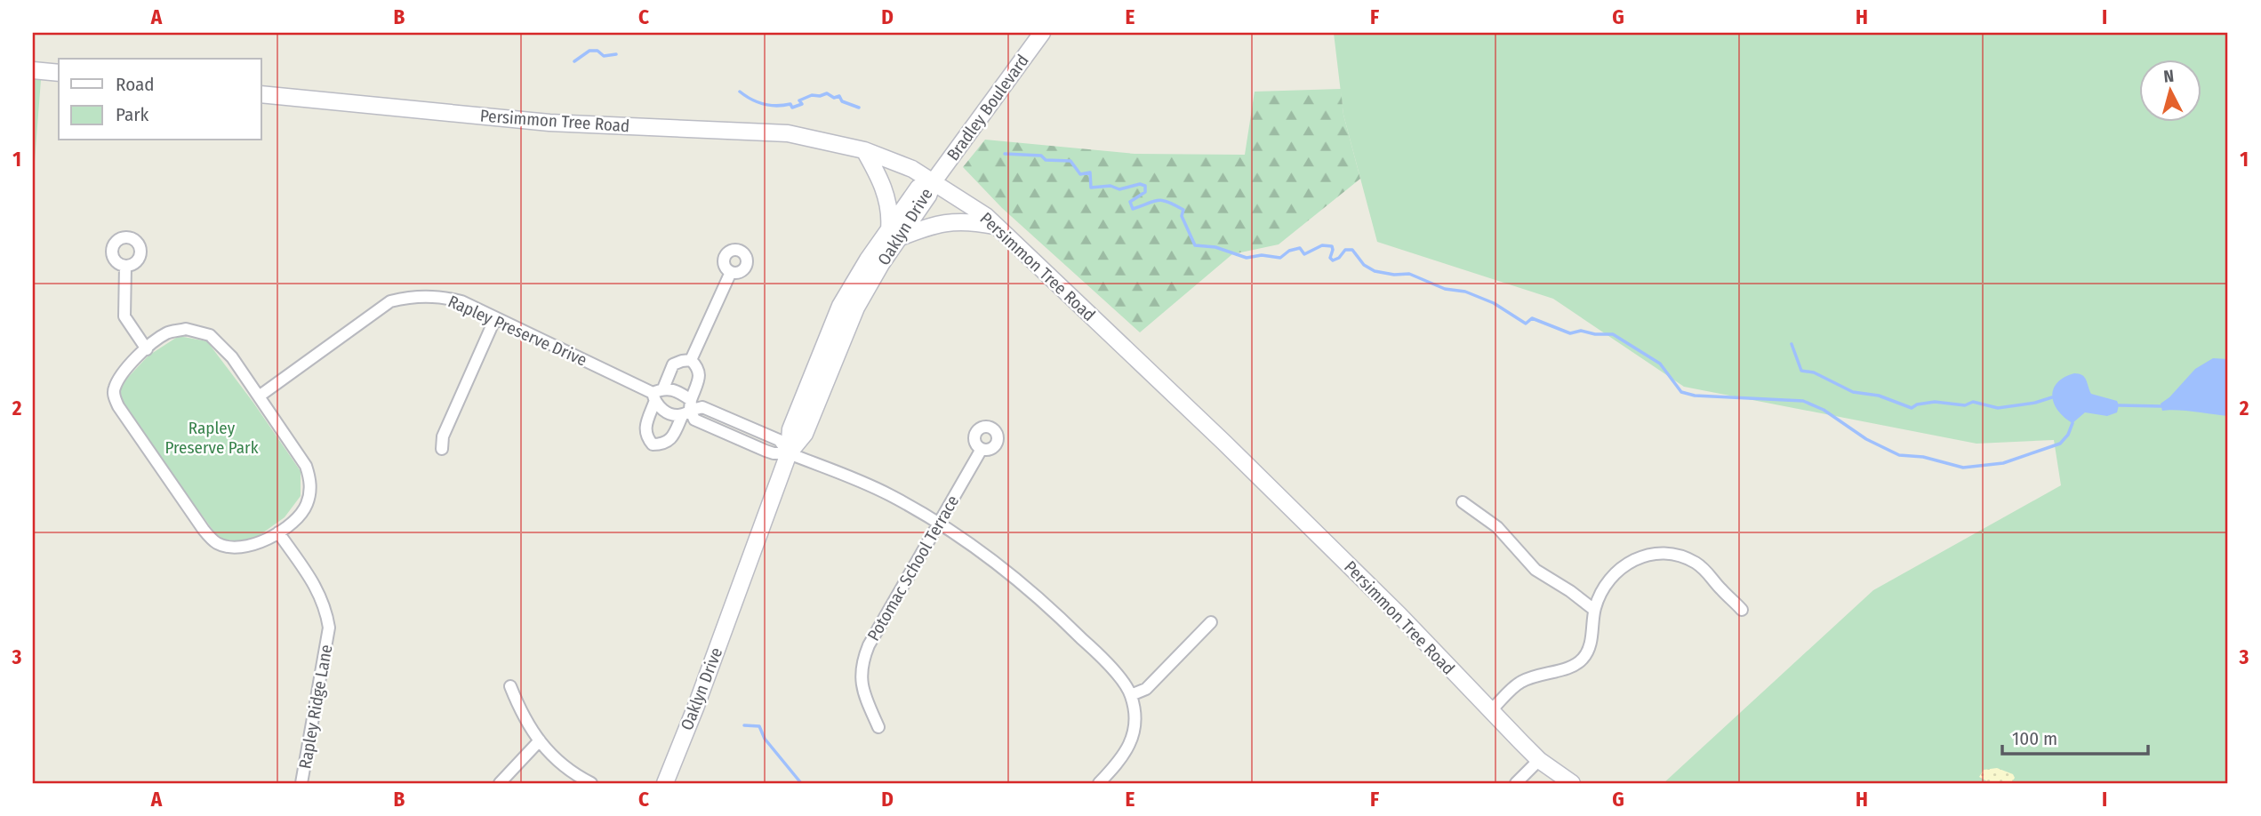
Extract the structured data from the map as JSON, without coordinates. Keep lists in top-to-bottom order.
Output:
{
  "streets": {
    "main road": ["Bradley Boulevard", "Persimmon Tree Road", "Oaklyn Drive"],
    "street": ["Rapley Preserve Drive", "Potomac School Terrace", "Rapley Ridge Lane"]
  },
  "crossings": [
    ["Bradley Boulevard", "Persimmon Tree Road"],
    ["Bradley Boulevard", "Oaklyn Drive"],
    ["Persimmon Tree Road", "Oaklyn Drive"],
    ["Oaklyn Drive", "Rapley Preserve Drive"],
    ["Rapley Preserve Drive", "Potomac School Terrace"]
  ],
  "parks": ["Rapley Preserve Park"],
  "legend": ["Road", "Park"],
  "scale_bar": "100 m",
  "north": "top",
  "grid": {
    "columns": [
      "A",
      "B",
      "C",
      "D",
      "E",
      "F",
      "G",
      "H",
      "I"
    ],
    "rows": ["1", "2", "3"]
  }
}
